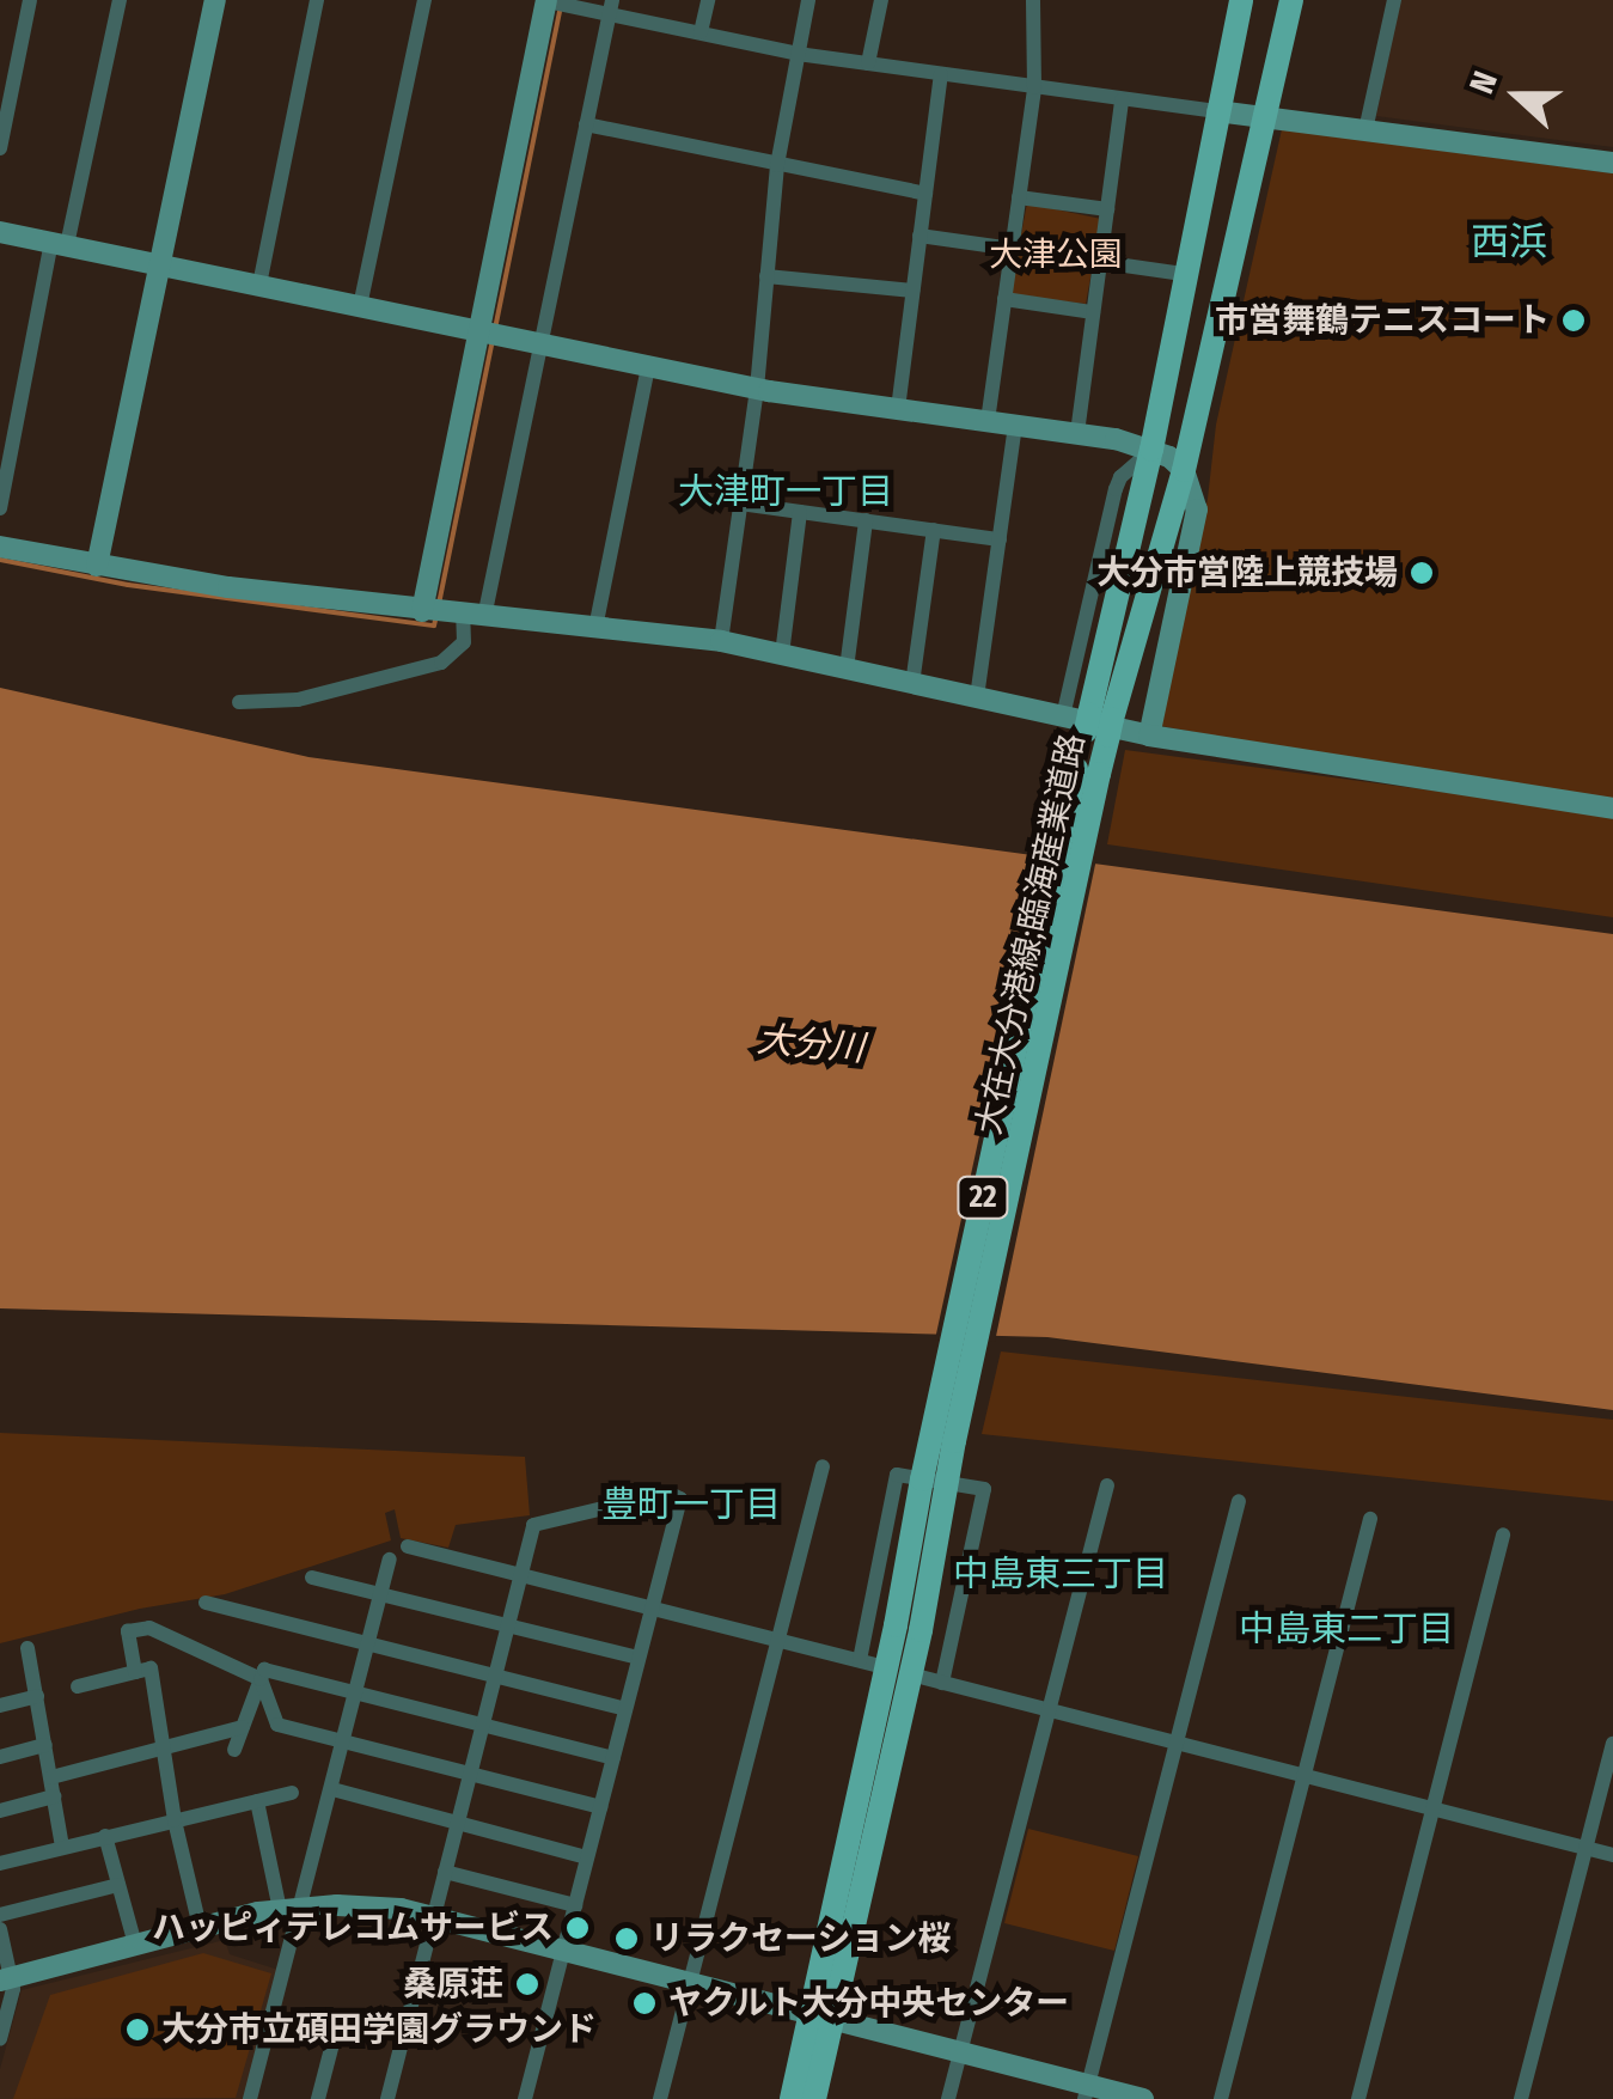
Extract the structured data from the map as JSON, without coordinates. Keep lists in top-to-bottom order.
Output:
{
  "streets": {
    "main road": ["大在大分港線;臨海産業道路", "22"]
  },
  "districts": [
    "西浜",
    "大津町一丁目",
    "豊町一丁目",
    "中島東三丁目",
    "中島東二丁目"
  ],
  "water": ["大分川"],
  "parks": ["大津公園"],
  "places": [
    "市営舞鶴テニスコート",
    "大分市営陸上競技場",
    "ハッピィテレコムサービス",
    "リラクセーション桜",
    "桑原荘",
    "ヤクルト大分中央センター",
    "大分市立碩田学園グラウンド"
  ],
  "north": "left"
}
